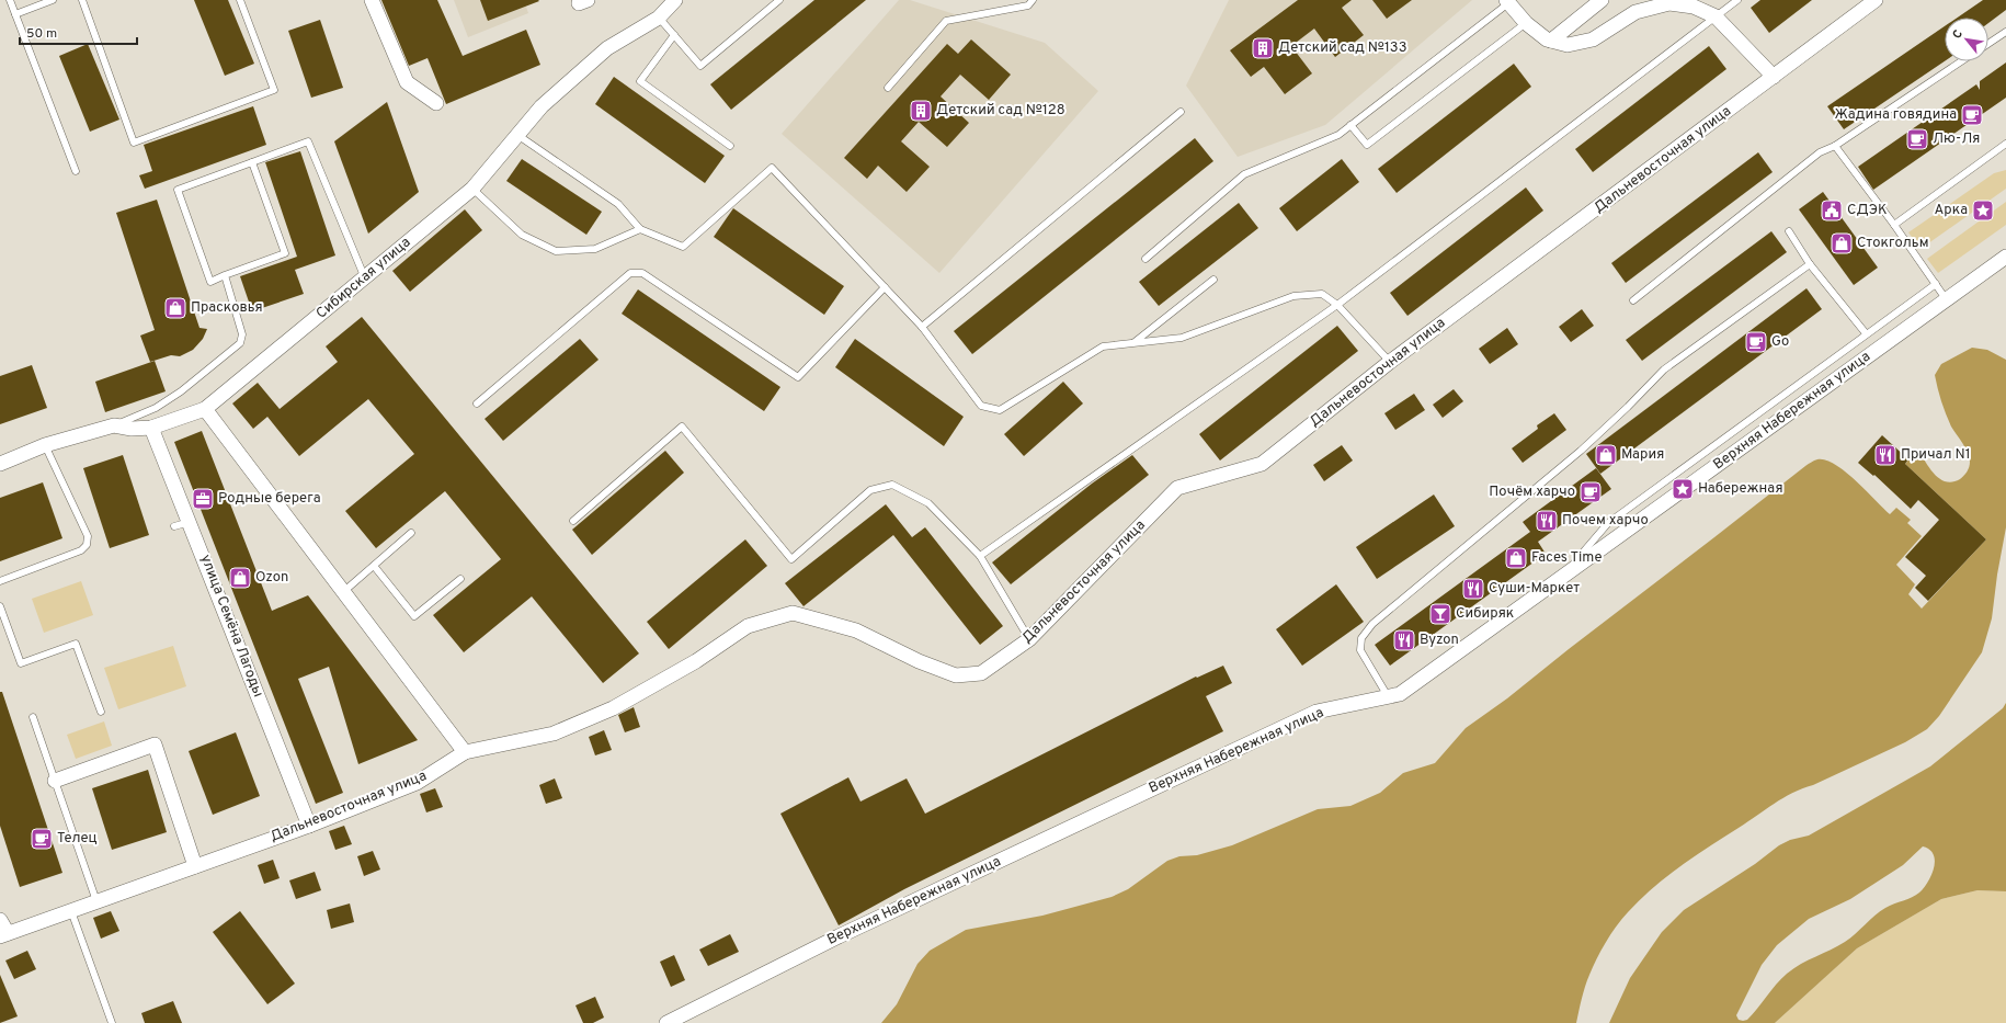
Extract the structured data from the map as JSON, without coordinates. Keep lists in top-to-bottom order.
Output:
{
  "streets": {
    "street": [
      "Дальневосточная улица",
      "Сибирская улица",
      "Верхняя Набережная улица",
      "улица Семёна Лагоды"
    ]
  },
  "crossings": [
    ["Дальневосточная улица", "улица Семёна Лагоды"],
    ["Сибирская улица", "улица Семёна Лагоды"]
  ],
  "places": {
    "building": ["Детский сад №133", "Детский сад №128"],
    "cafe": [
      "Жадина говядина",
      "Лю-Ля",
      "Go",
      "Почём харчо",
      "Телец"
    ],
    "public building": ["СДЭК"],
    "place": ["Арка", "Набережная"],
    "shop": [
      "Стокгольм",
      "Прасковья",
      "Мария",
      "Faces Time",
      "Ozon"
    ],
    "restaurant": [
      "Причал N1",
      "Почем харчо",
      "Суши-Маркет",
      "Byzon"
    ],
    "office": ["Родные берега"],
    "bar": ["Сибиряк"]
  },
  "scale_bar": "50 m",
  "north": "top left"
}
